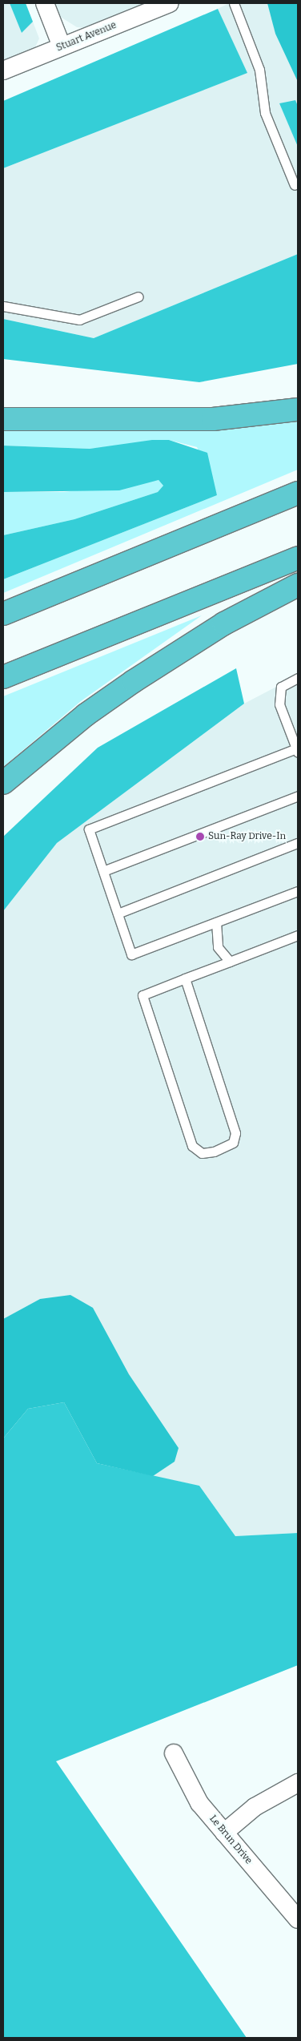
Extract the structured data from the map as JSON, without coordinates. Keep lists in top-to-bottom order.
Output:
{
  "streets": {
    "street": ["Stuart Avenue", "Le Brun Drive"]
  },
  "places": ["Sun-Ray Drive-In"]
}
